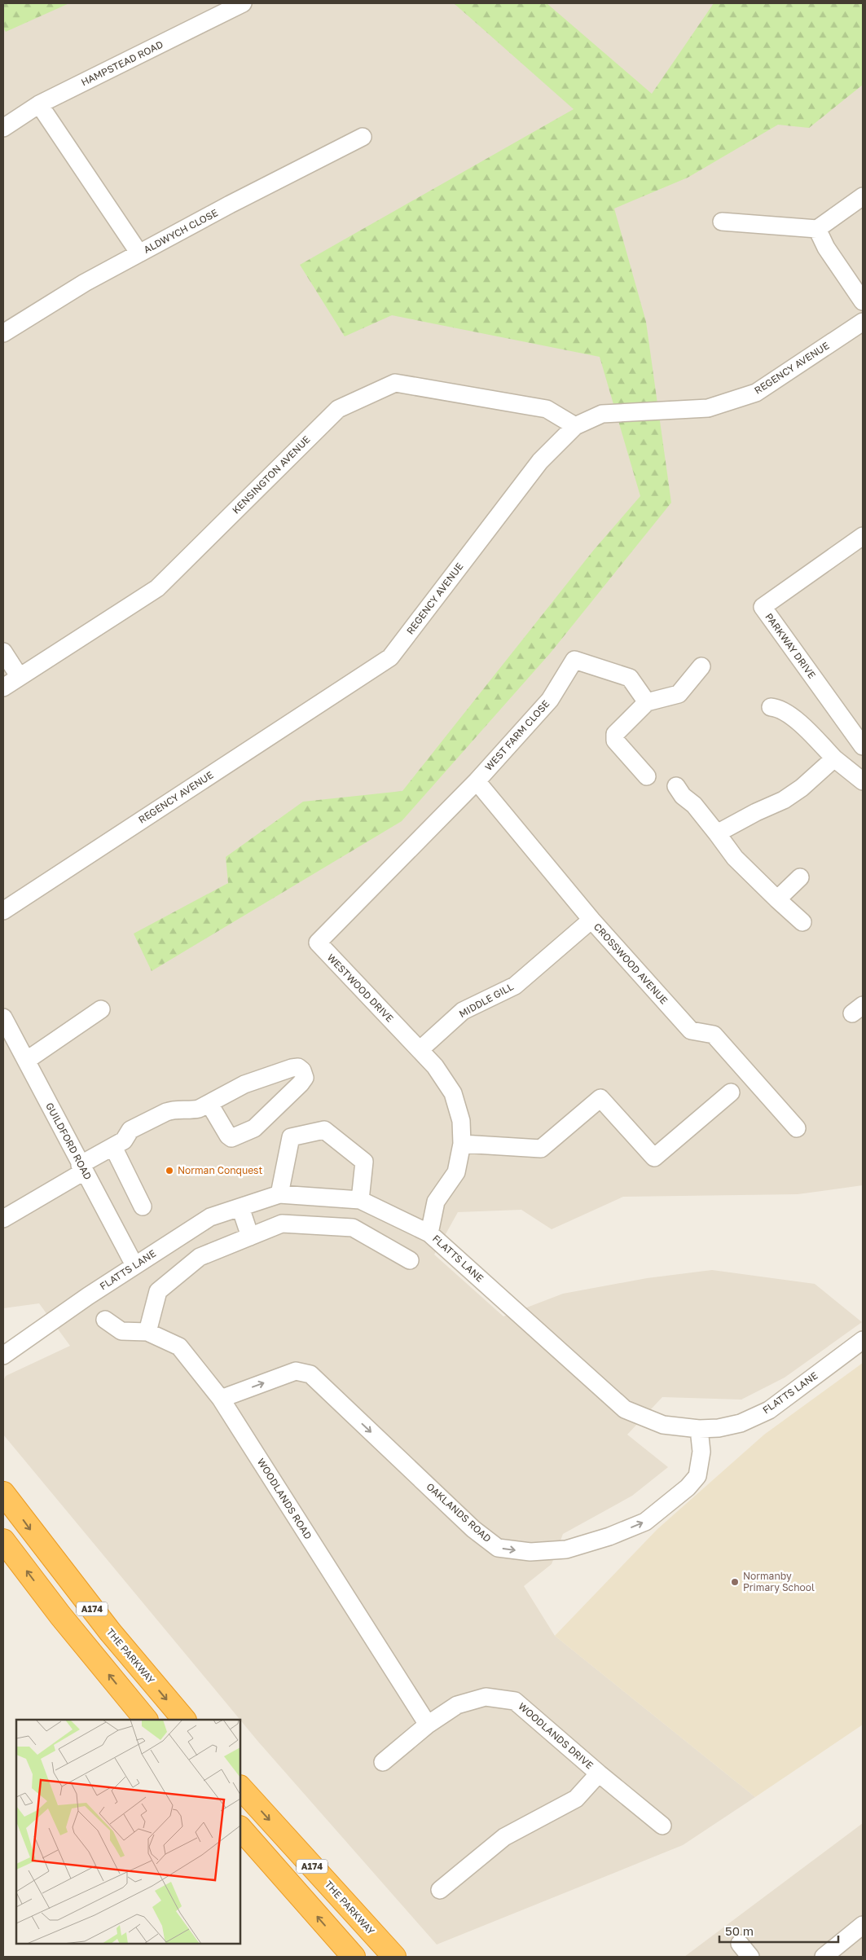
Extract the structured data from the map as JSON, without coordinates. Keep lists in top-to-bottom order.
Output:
{
  "streets": {
    "highway": ["A174", "THE PARKWAY"],
    "street": [
      "HAMPSTEAD ROAD",
      "ALDWYCH CLOSE",
      "REGENCY AVENUE",
      "KENSINGTON AVENUE",
      "PARKWAY DRIVE",
      "WEST FARM CLOSE",
      "CROSSWOOD AVENUE",
      "WESTWOOD DRIVE",
      "MIDDLE GILL",
      "GUILDFORD ROAD",
      "FLATTS LANE",
      "WOODLANDS ROAD",
      "OAKLANDS ROAD",
      "WOODLANDS DRIVE"
    ]
  },
  "crossings": [
    ["REGENCY AVENUE", "KENSINGTON AVENUE"],
    ["WEST FARM CLOSE", "CROSSWOOD AVENUE"],
    ["WEST FARM CLOSE", "WESTWOOD DRIVE"],
    ["CROSSWOOD AVENUE", "WESTWOOD DRIVE"],
    ["CROSSWOOD AVENUE", "MIDDLE GILL"],
    ["WESTWOOD DRIVE", "MIDDLE GILL"],
    ["WESTWOOD DRIVE", "FLATTS LANE"],
    ["GUILDFORD ROAD", "FLATTS LANE"],
    ["FLATTS LANE", "OAKLANDS ROAD"],
    ["WOODLANDS ROAD", "OAKLANDS ROAD"],
    ["WOODLANDS ROAD", "WOODLANDS DRIVE"]
  ],
  "places": ["Norman Conquest", "Normanby Primary School"],
  "scale_bar": "50 m"
}
